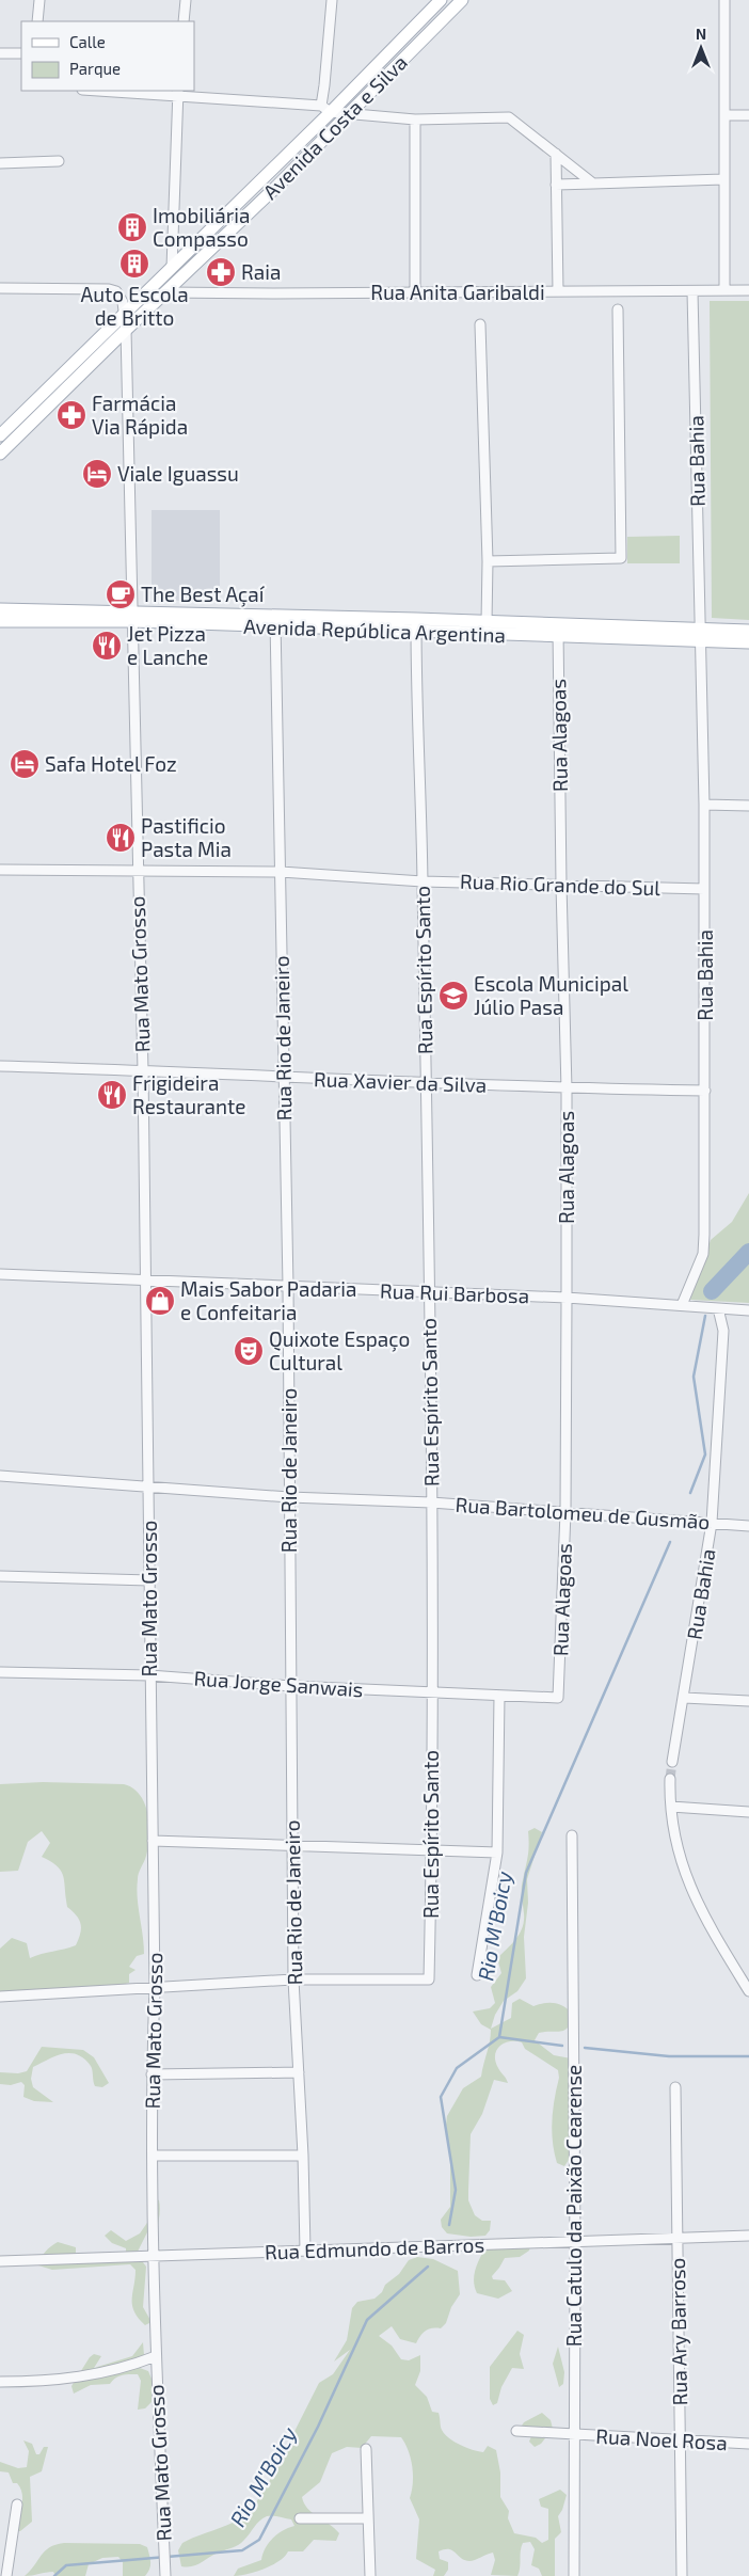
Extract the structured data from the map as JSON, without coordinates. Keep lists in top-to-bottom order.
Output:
{
  "streets": {
    "main road": ["Avenida Costa e Silva", "Avenida República Argentina"],
    "street": [
      "Rua Anita Garibaldi",
      "Rua Bahia",
      "Rua Alagoas",
      "Rua Rio Grande do Sul",
      "Rua Espírito Santo",
      "Rua Mato Grosso",
      "Rua Rio de Janeiro",
      "Rua Xavier da Silva",
      "Rua Rui Barbosa",
      "Rua Bartolomeu de Gusmão",
      "Rua Jorge Sanwais",
      "Rua Catulo da Paixão Cearense",
      "Rua Edmundo de Barros",
      "Rua Ary Barroso",
      "Rua Noel Rosa"
    ]
  },
  "crossings": [
    ["Avenida Costa e Silva", "Rua Anita Garibaldi"],
    ["Avenida Costa e Silva", "Rua Mato Grosso"],
    ["Rua Anita Garibaldi", "Rua Bahia"],
    ["Rua Bahia", "Avenida República Argentina"],
    ["Rua Bahia", "Rua Rio Grande do Sul"],
    ["Rua Bahia", "Rua Xavier da Silva"],
    ["Rua Bahia", "Rua Rui Barbosa"],
    ["Rua Bahia", "Rua Bartolomeu de Gusmão"],
    ["Avenida República Argentina", "Rua Alagoas"],
    ["Avenida República Argentina", "Rua Espírito Santo"],
    ["Avenida República Argentina", "Rua Mato Grosso"],
    ["Avenida República Argentina", "Rua Rio de Janeiro"],
    ["Rua Alagoas", "Rua Rio Grande do Sul"],
    ["Rua Alagoas", "Rua Xavier da Silva"],
    ["Rua Alagoas", "Rua Rui Barbosa"],
    ["Rua Alagoas", "Rua Bartolomeu de Gusmão"],
    ["Rua Alagoas", "Rua Jorge Sanwais"],
    ["Rua Rio Grande do Sul", "Rua Espírito Santo"],
    ["Rua Rio Grande do Sul", "Rua Mato Grosso"],
    ["Rua Rio Grande do Sul", "Rua Rio de Janeiro"],
    ["Rua Espírito Santo", "Rua Rio de Janeiro"],
    ["Rua Espírito Santo", "Rua Xavier da Silva"],
    ["Rua Espírito Santo", "Rua Rui Barbosa"],
    ["Rua Espírito Santo", "Rua Bartolomeu de Gusmão"],
    ["Rua Espírito Santo", "Rua Jorge Sanwais"],
    ["Rua Mato Grosso", "Rua Xavier da Silva"],
    ["Rua Mato Grosso", "Rua Rui Barbosa"],
    ["Rua Mato Grosso", "Rua Bartolomeu de Gusmão"],
    ["Rua Mato Grosso", "Rua Jorge Sanwais"],
    ["Rua Mato Grosso", "Rua Edmundo de Barros"],
    ["Rua Rio de Janeiro", "Rua Xavier da Silva"],
    ["Rua Rio de Janeiro", "Rua Rui Barbosa"],
    ["Rua Rio de Janeiro", "Rua Bartolomeu de Gusmão"],
    ["Rua Rio de Janeiro", "Rua Jorge Sanwais"],
    ["Rua Rio de Janeiro", "Rua Edmundo de Barros"],
    ["Rua Catulo da Paixão Cearense", "Rua Edmundo de Barros"],
    ["Rua Catulo da Paixão Cearense", "Rua Noel Rosa"],
    ["Rua Edmundo de Barros", "Rua Ary Barroso"],
    ["Rua Ary Barroso", "Rua Noel Rosa"]
  ],
  "water": ["Rio M'Boicy"],
  "places": {
    "building": ["Imobiliária Compasso", "Auto Escola de Britto"],
    "pharmacy": ["Raia", "Farmácia Via Rápida"],
    "hotel": ["Viale Iguassu", "Safa Hotel Foz"],
    "cafe": ["The Best Açaí"],
    "restaurant": ["Jet Pizza e Lanche", "Pastificio Pasta Mia", "Frigideira Restaurante"],
    "school or university": ["Escola Municipal Júlio Pasa"],
    "shop": ["Mais Sabor Padaria e Confeitaria"],
    "theatre": ["Quixote Espaço Cultural"]
  },
  "legend": ["Calle", "Parque"],
  "north": "top"
}
